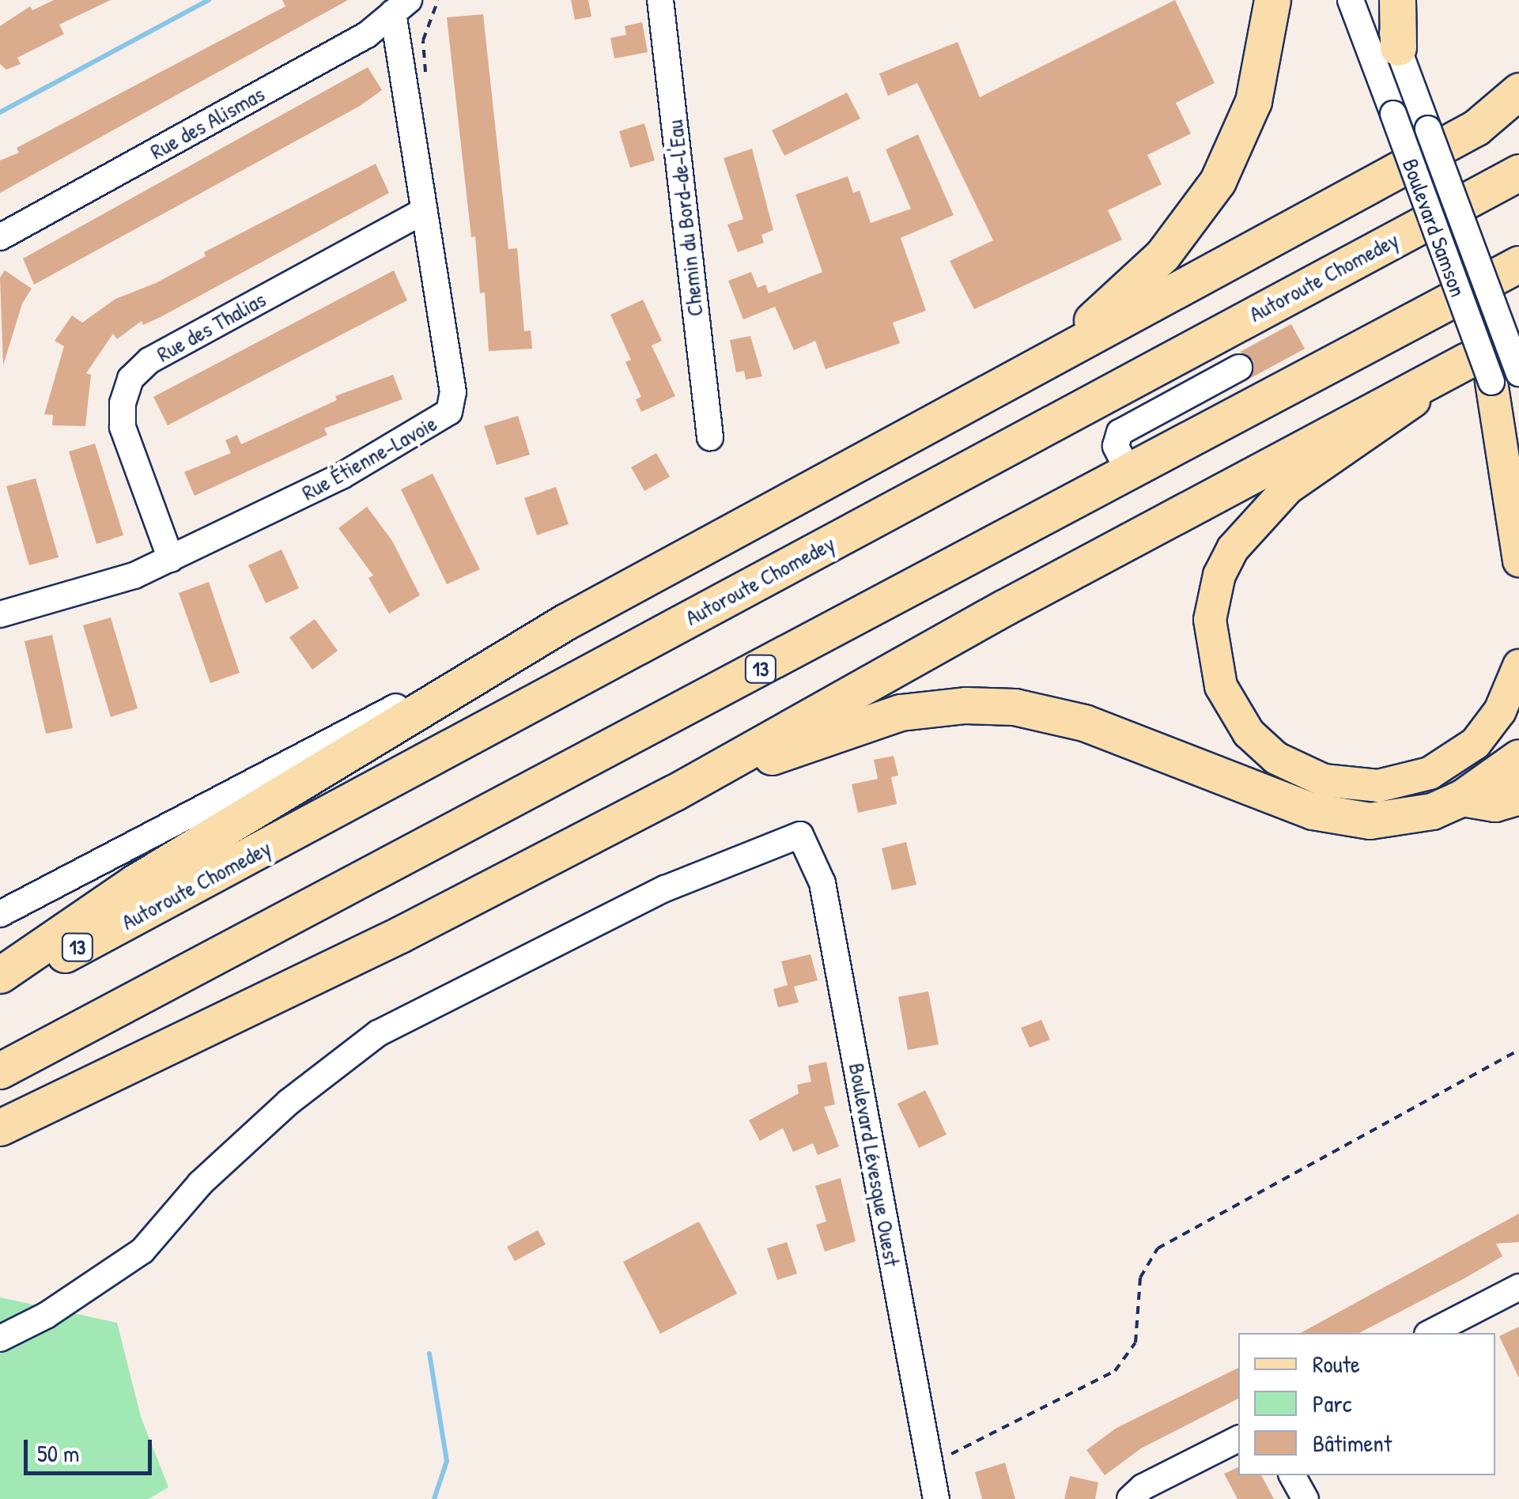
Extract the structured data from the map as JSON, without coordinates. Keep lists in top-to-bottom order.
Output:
{
  "streets": {
    "highway": ["Autoroute Chomedey", "13"],
    "street": [
      "Rue des Alismas",
      "Chemin du Bord-de-l'Eau",
      "Boulevard Samson",
      "Rue des Thalias",
      "Rue Étienne-Lavoie",
      "Boulevard Lévesque Ouest"
    ]
  },
  "crossings": [
    ["Rue des Alismas", "Rue Étienne-Lavoie"],
    ["Rue des Thalias", "Rue Étienne-Lavoie"]
  ],
  "legend": ["Route", "Parc", "Bâtiment"],
  "scale_bar": "50 m"
}
